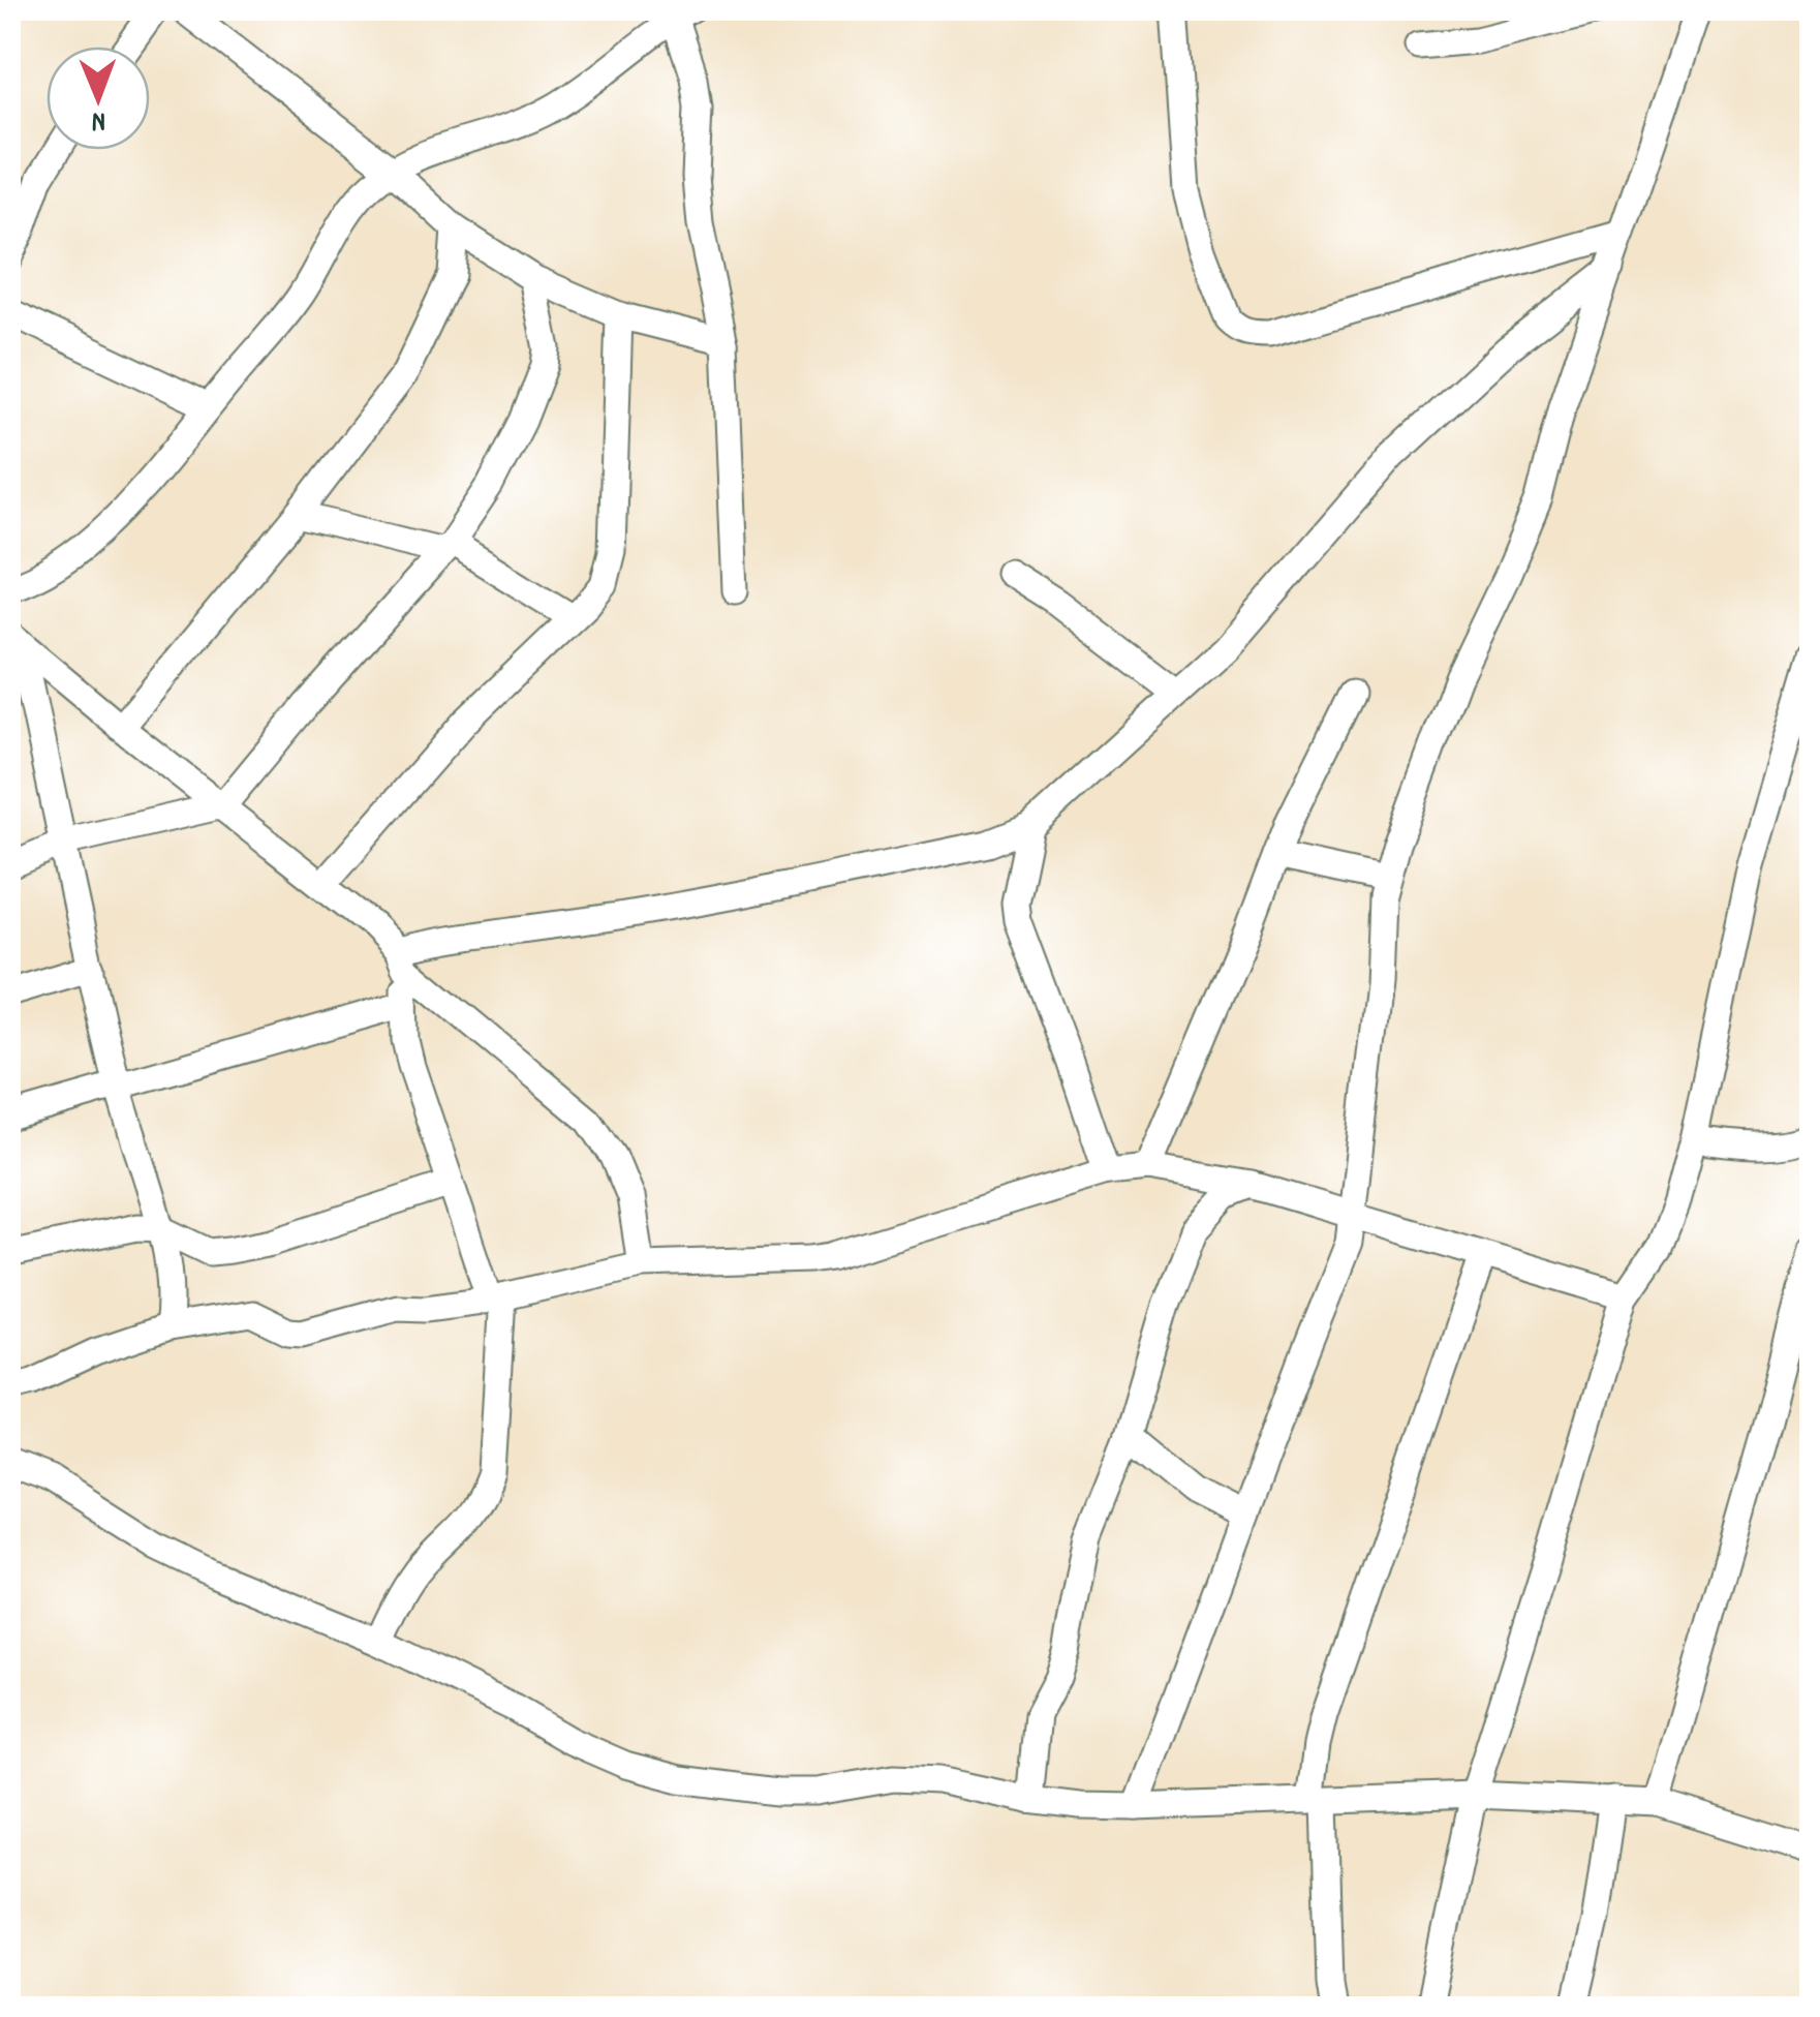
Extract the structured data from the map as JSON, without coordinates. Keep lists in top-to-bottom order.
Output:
{
  "north": "bottom"
}
